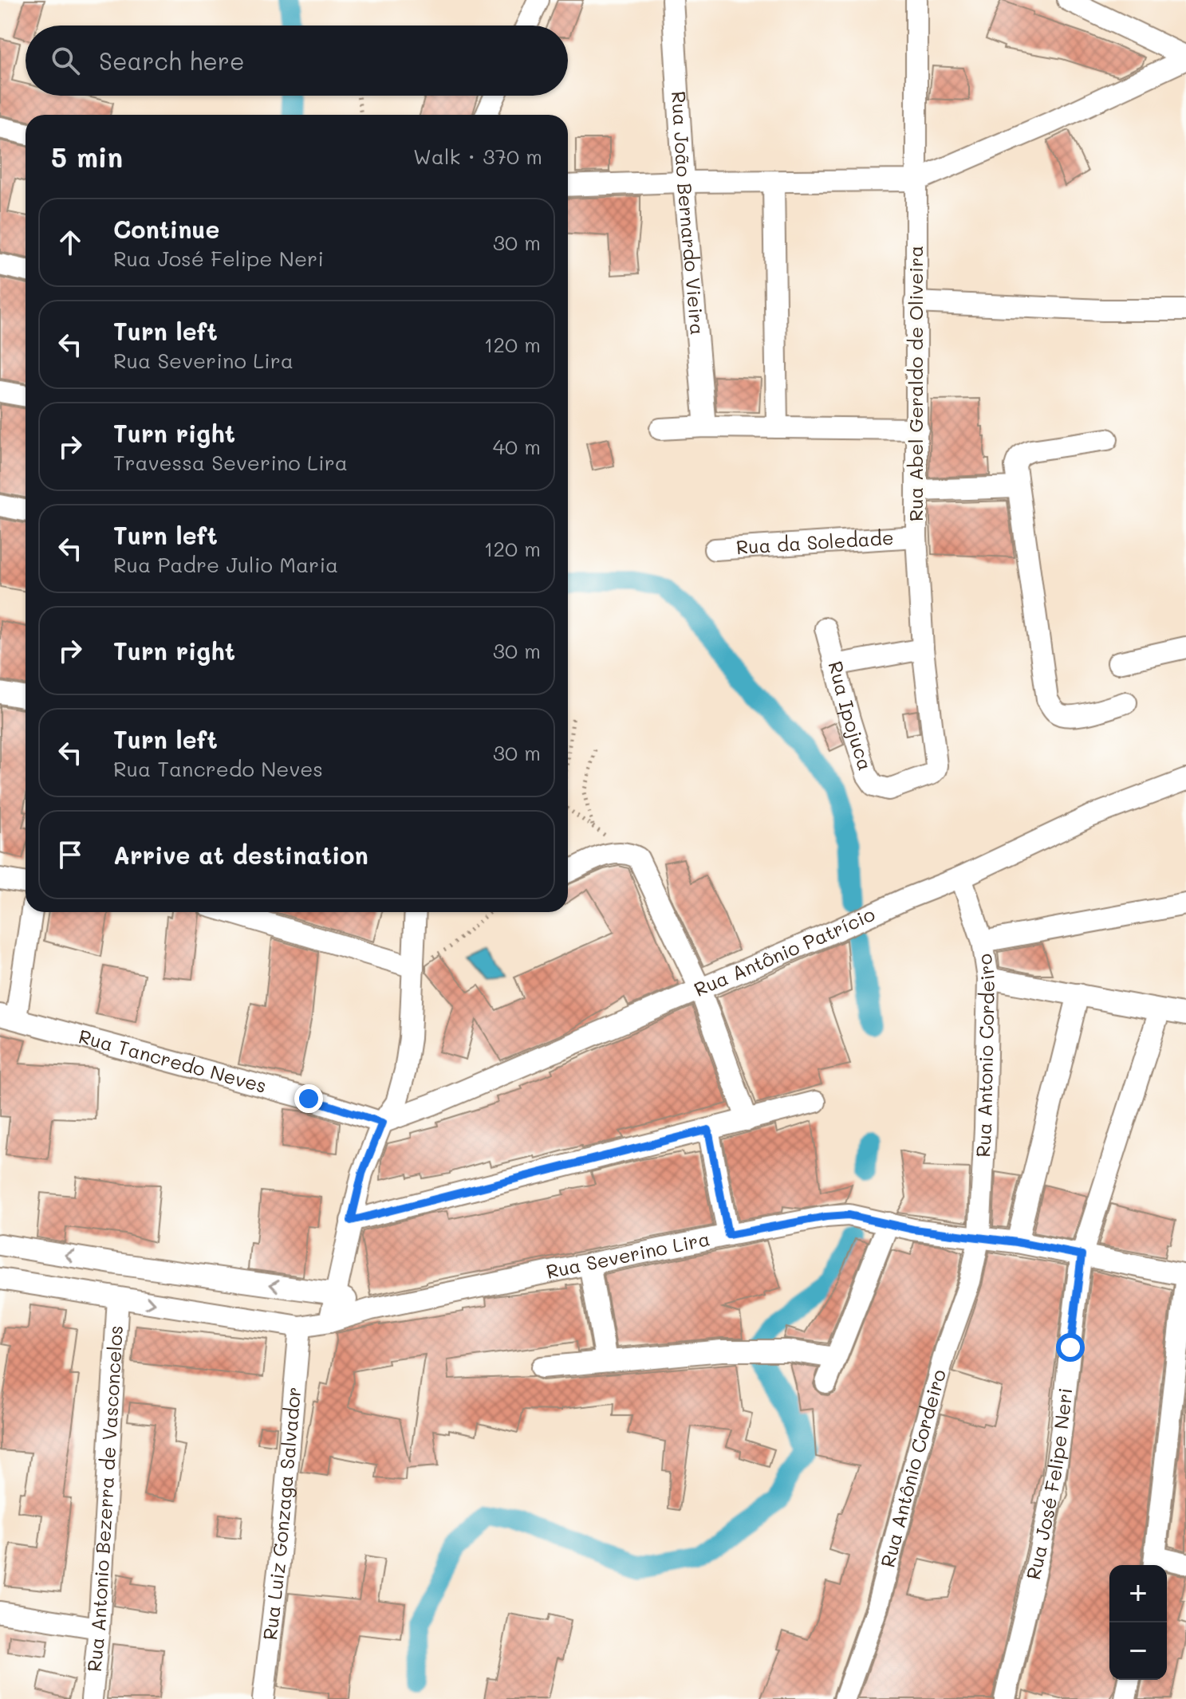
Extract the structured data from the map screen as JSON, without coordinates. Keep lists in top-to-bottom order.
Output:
{
  "streets": {
    "street": [
      "Rua João Bernardo Vieira",
      "Rua Abel Geraldo de Oliveira",
      "Rua da Soledade",
      "Rua Ipojuca",
      "Rua Antônio Patrício",
      "Rua Antonio Cordeiro",
      "Rua Tancredo Neves",
      "Rua Severino Lira",
      "Rua Antônio Cordeiro",
      "Rua José Felipe Neri",
      "Rua Antonio Bezerra de Vasconcelos",
      "Rua Luiz Gonzaga Salvador"
    ]
  },
  "crossings": [
    ["Rua Abel Geraldo de Oliveira", "Rua da Soledade"],
    ["Rua Abel Geraldo de Oliveira", "Rua Ipojuca"],
    ["Rua Antônio Patrício", "Rua Antonio Cordeiro"],
    ["Rua Antônio Patrício", "Rua Tancredo Neves"],
    ["Rua Antonio Cordeiro", "Rua Severino Lira"],
    ["Rua Antonio Cordeiro", "Rua Antônio Cordeiro"],
    ["Rua Severino Lira", "Rua Antônio Cordeiro"],
    ["Rua Severino Lira", "Rua José Felipe Neri"],
    ["Rua Severino Lira", "Rua Antonio Bezerra de Vasconcelos"],
    ["Rua Severino Lira", "Rua Luiz Gonzaga Salvador"]
  ],
  "page": {
    "search": "Search here",
    "heading": ["5 min", "Walk · 370 m"],
    "list": [
      ["Continue", "Rua José Felipe Neri", "30 m"],
      ["Turn left", "Rua Severino Lira", "120 m"],
      ["Turn right", "Travessa Severino Lira", "40 m"],
      ["Turn left", "Rua Padre Julio Maria", "120 m"],
      ["Turn right", "30 m"],
      ["Turn left", "Rua Tancredo Neves", "30 m"],
      "Arrive at destination"
    ],
    "map_buttons": ["+", "−"]
  }
}
